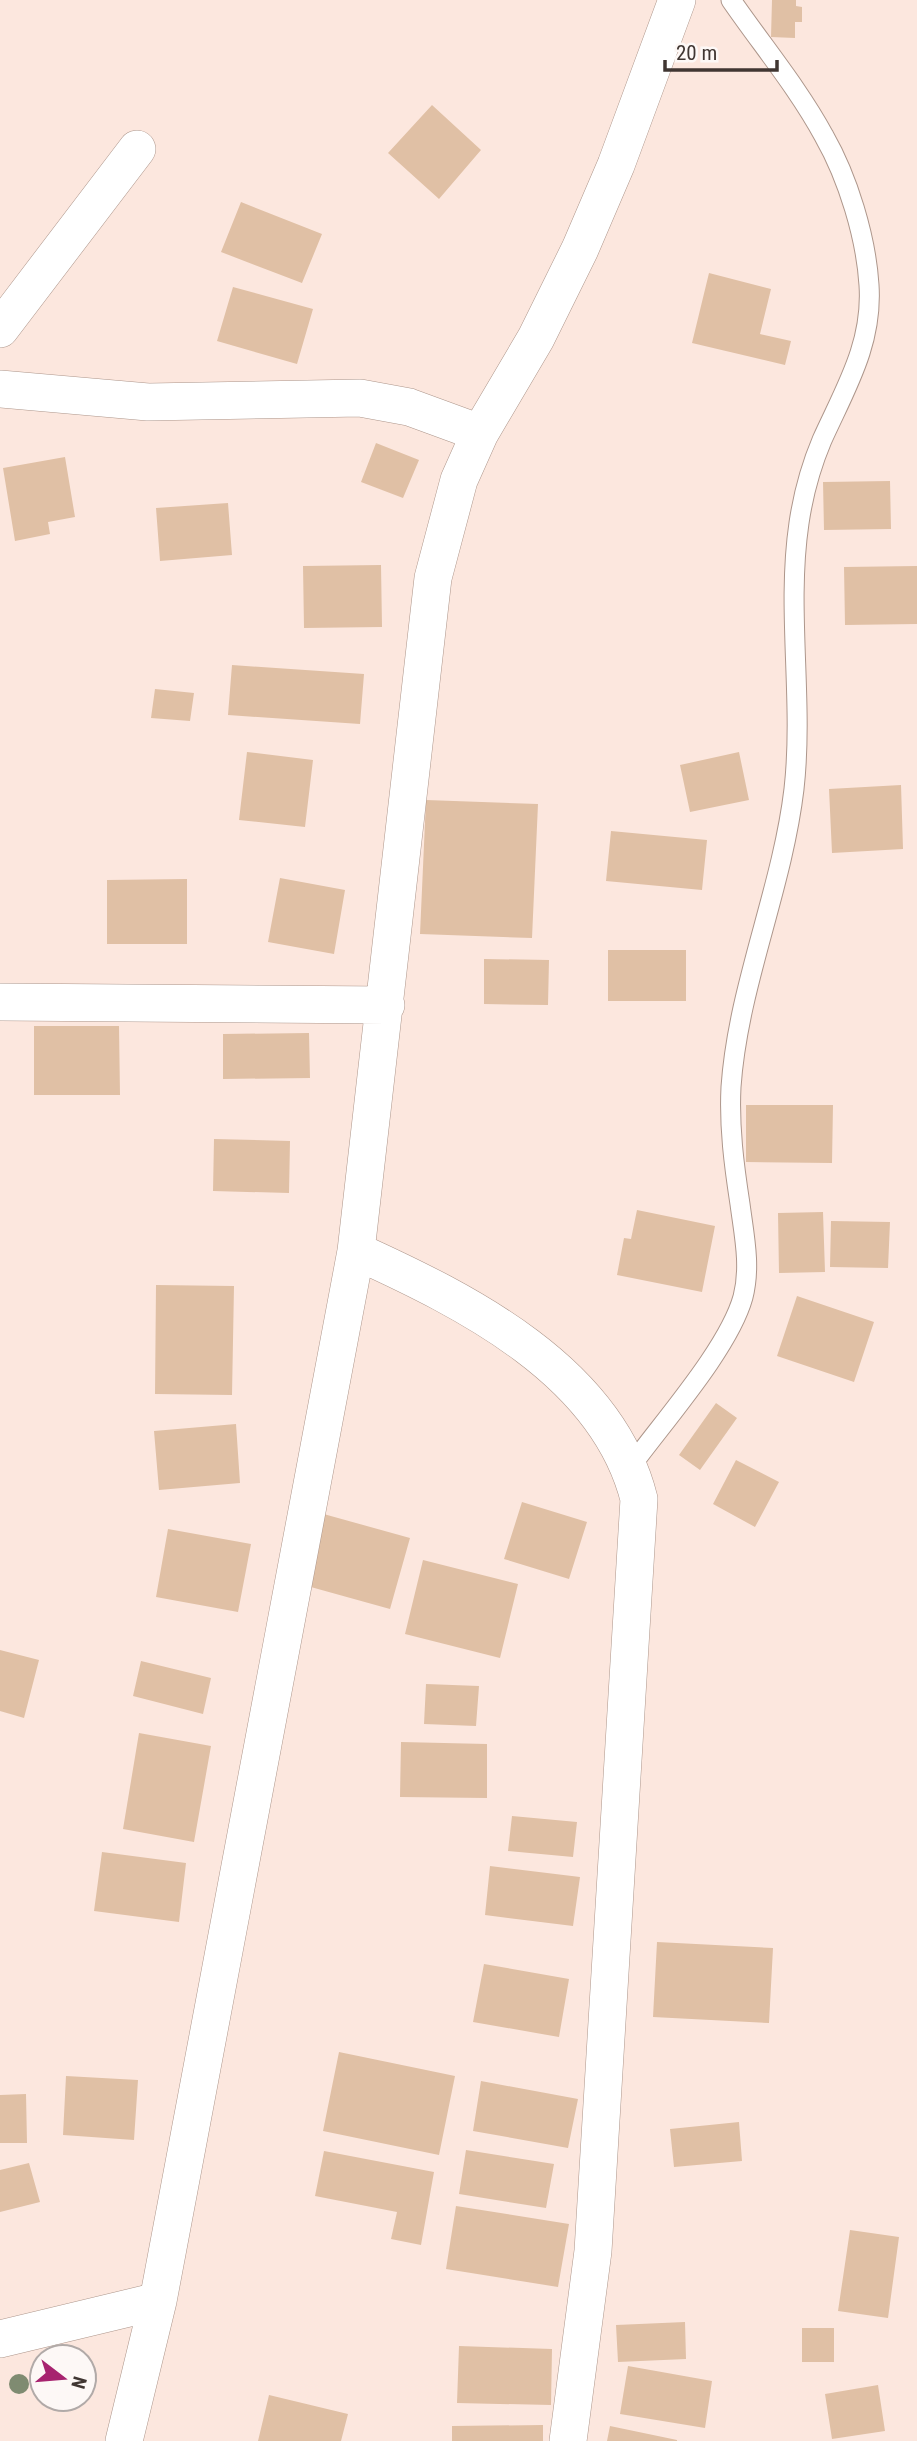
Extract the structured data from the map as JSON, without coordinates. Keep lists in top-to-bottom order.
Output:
{
  "scale_bar": "20 m",
  "north": "right"
}
